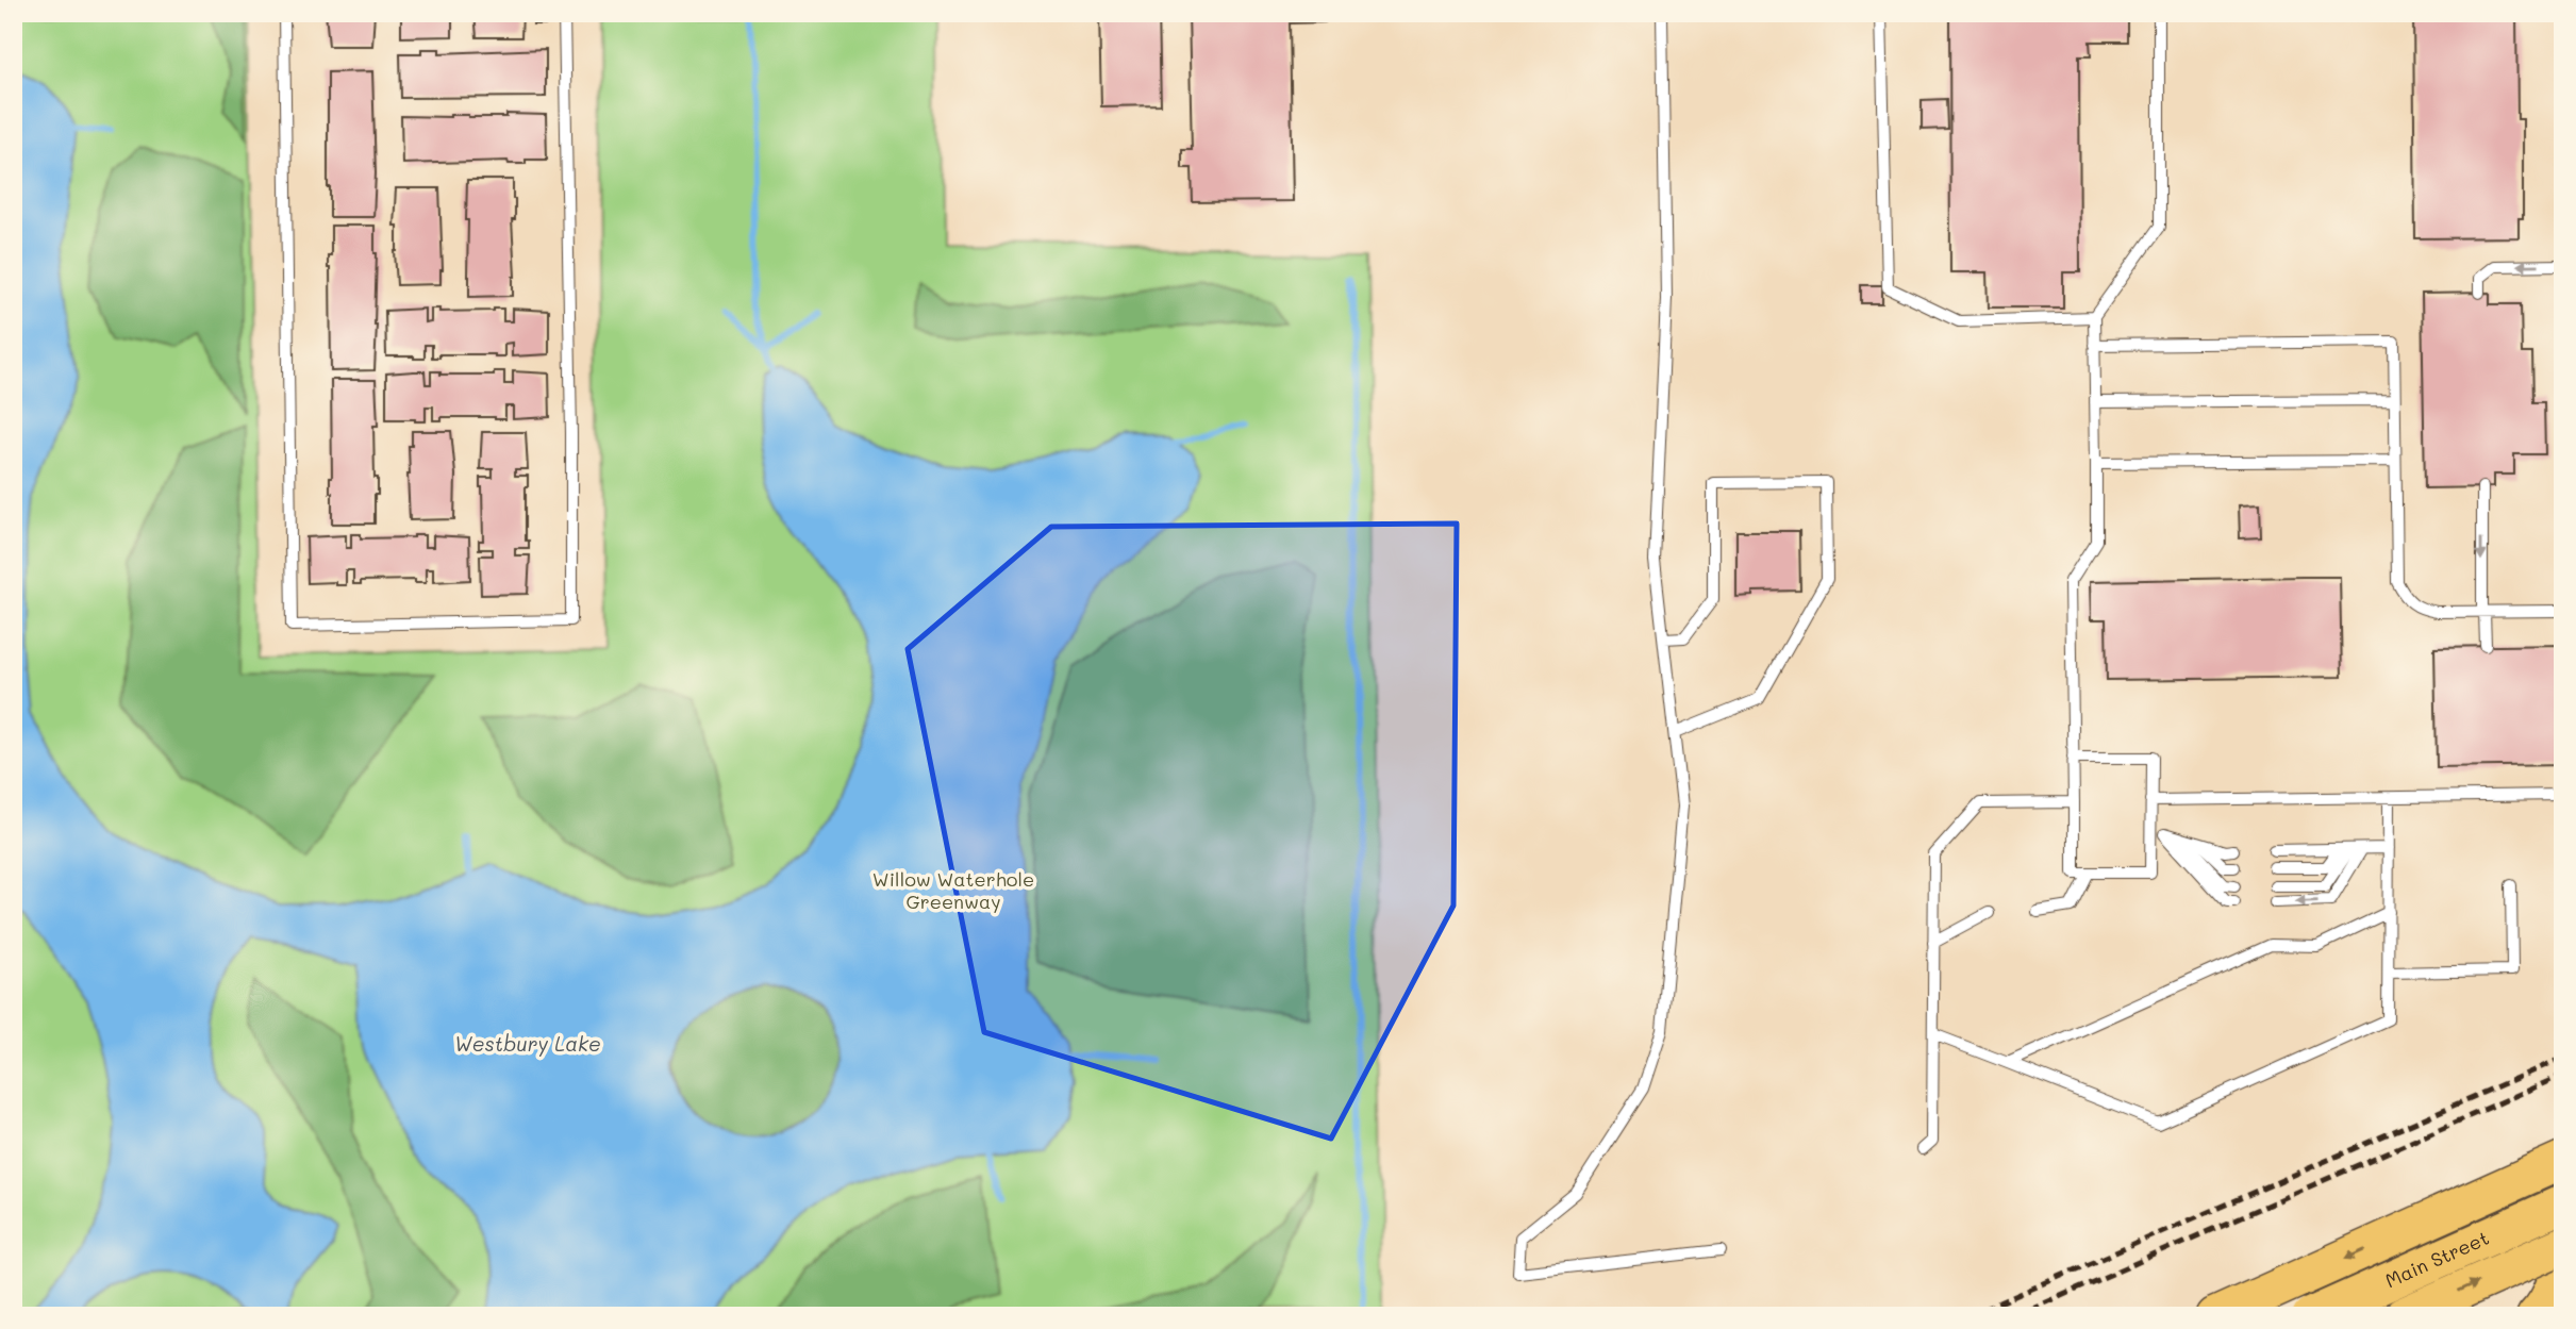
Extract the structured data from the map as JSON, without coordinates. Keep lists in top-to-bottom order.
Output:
{
  "streets": {
    "highway": ["Main Street"]
  },
  "water": ["Westbury Lake"],
  "parks": ["Willow Waterhole Greenway"]
}
